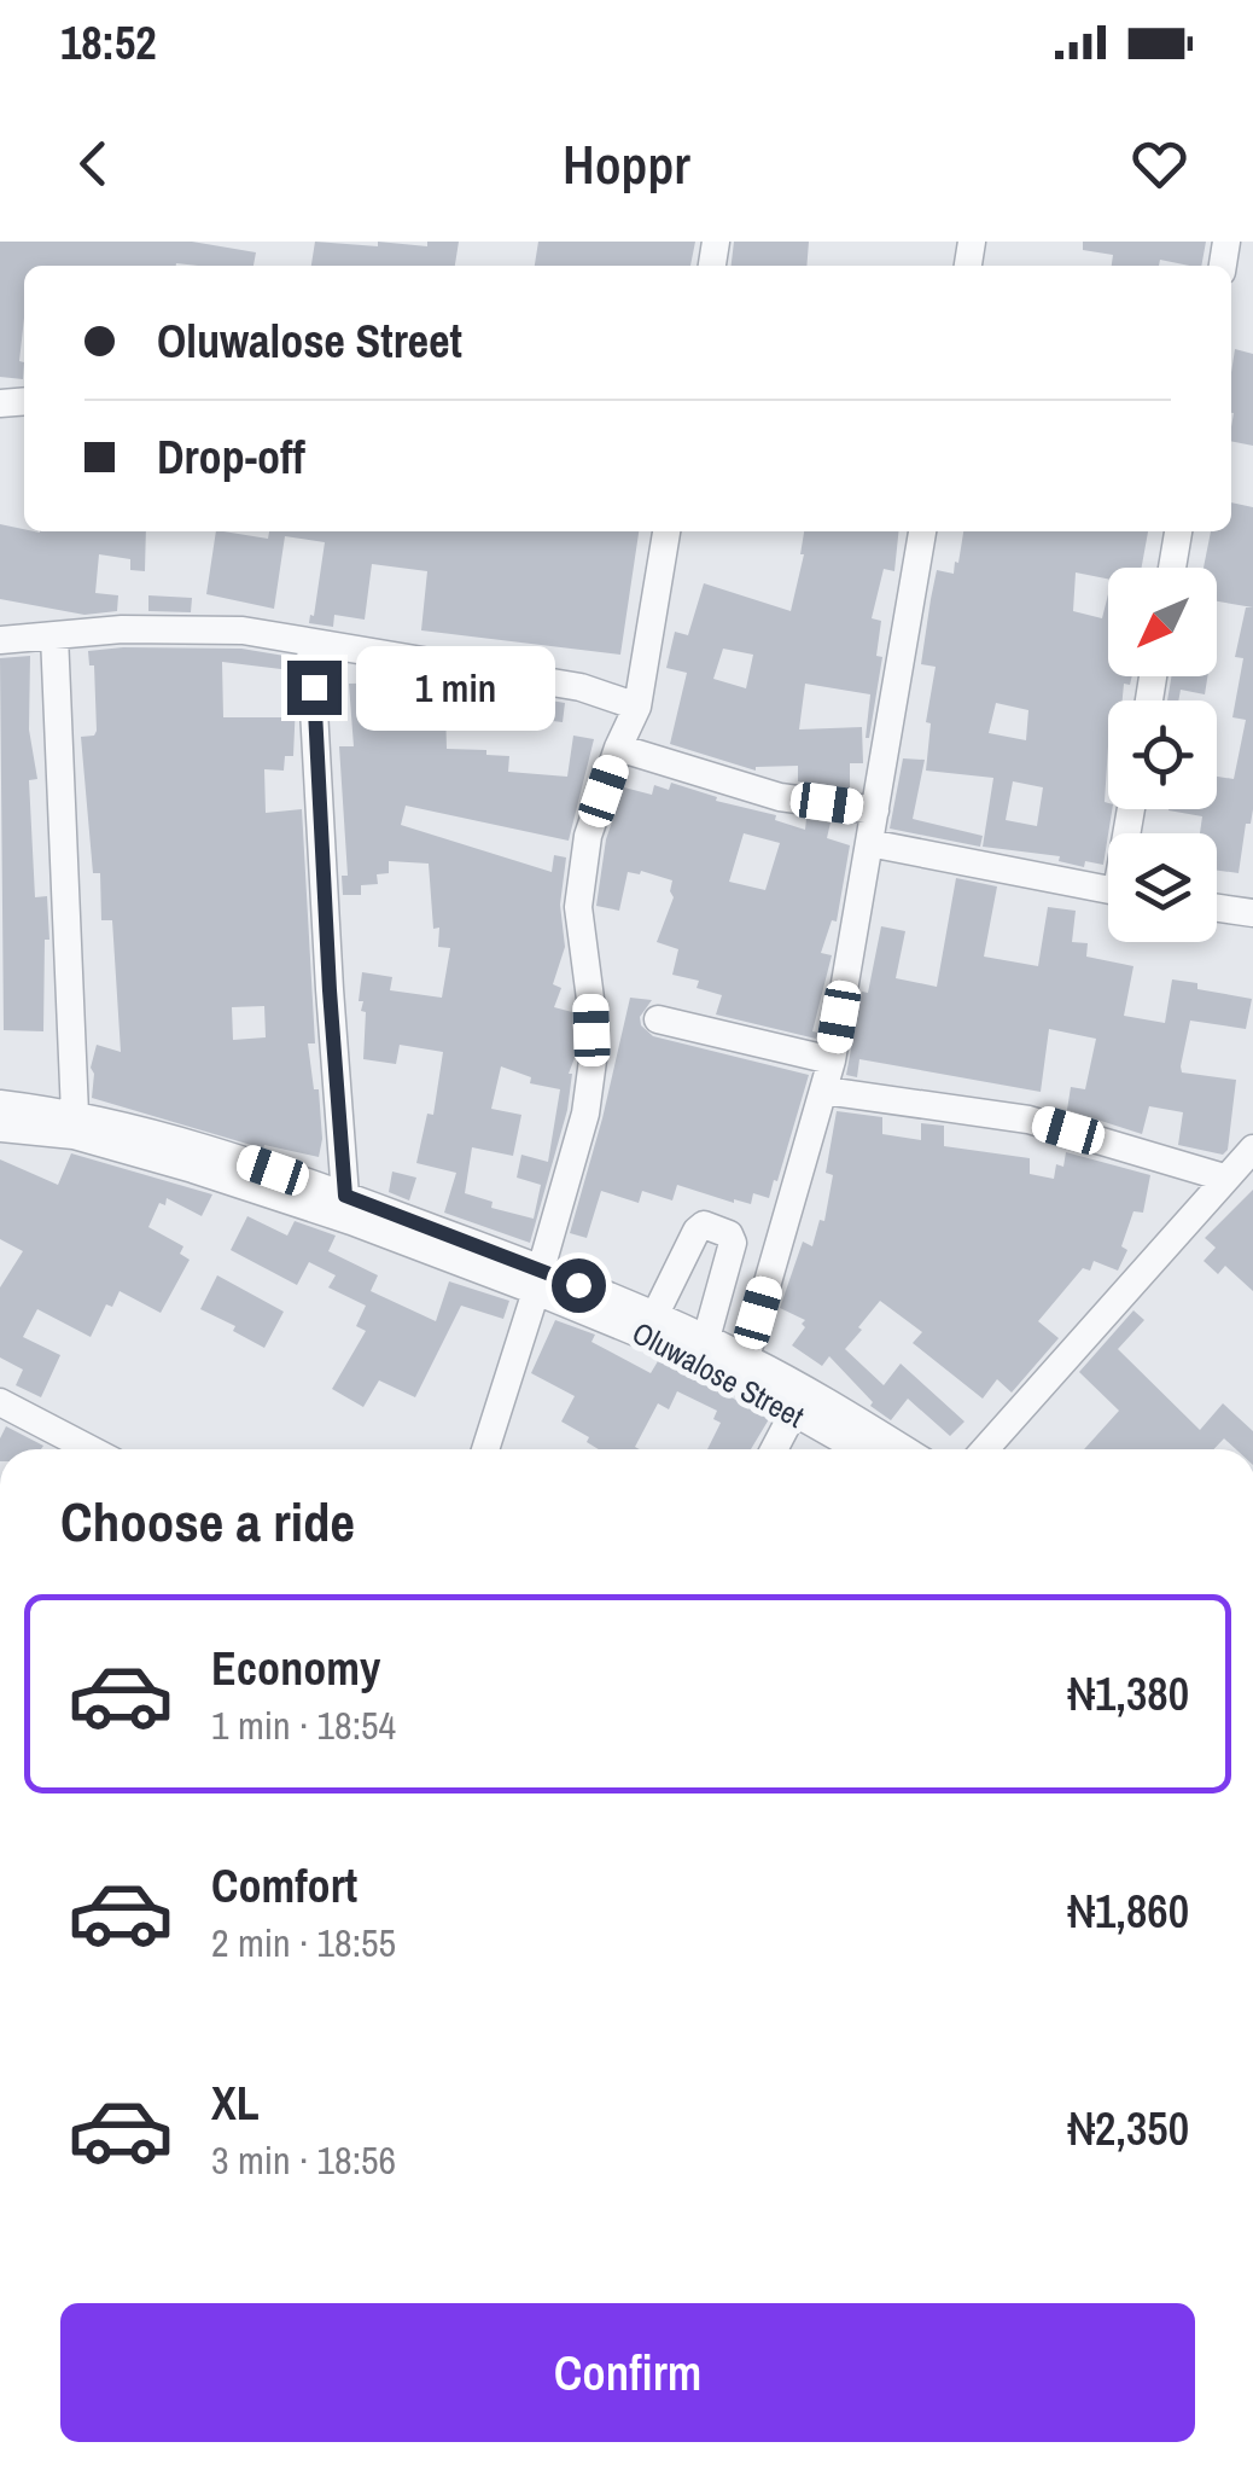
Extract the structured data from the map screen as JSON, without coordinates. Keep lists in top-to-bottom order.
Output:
{
  "streets": {
    "street": ["Oluwalose Street"]
  },
  "north": "bottom left",
  "page": {
    "status": "18:52",
    "header": "Hoppr",
    "banner": ["Oluwalose Street", "Drop-off"],
    "bubble": "1 min",
    "heading": "Choose a ride",
    "list": [
      {
        "name": "Economy",
        "note": "1 min · 18:54",
        "value": "₦1,380"
      },
      {
        "name": "Comfort",
        "note": "2 min · 18:55",
        "value": "₦1,860"
      },
      {
        "name": "XL",
        "note": "3 min · 18:56",
        "value": "₦2,350"
      }
    ],
    "buttons": "Confirm"
  }
}
